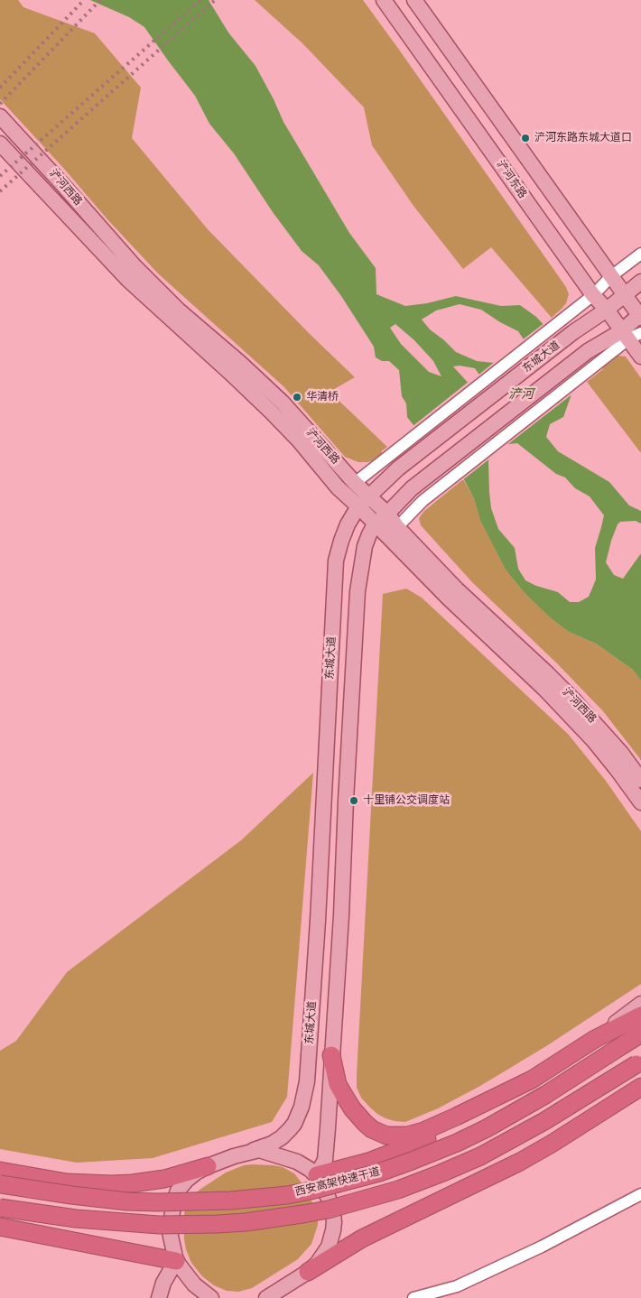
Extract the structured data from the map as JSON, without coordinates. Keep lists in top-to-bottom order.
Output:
{
  "streets": {
    "highway": ["西安高架快速干道"],
    "main road": ["浐河东路", "浐河西路", "东城大道"]
  },
  "crossings": [
    ["浐河东路", "东城大道"],
    ["浐河西路", "东城大道"]
  ],
  "water": ["浐河"],
  "places": ["浐河东路东城大道口", "华清桥", "十里铺公交调度站"]
}
